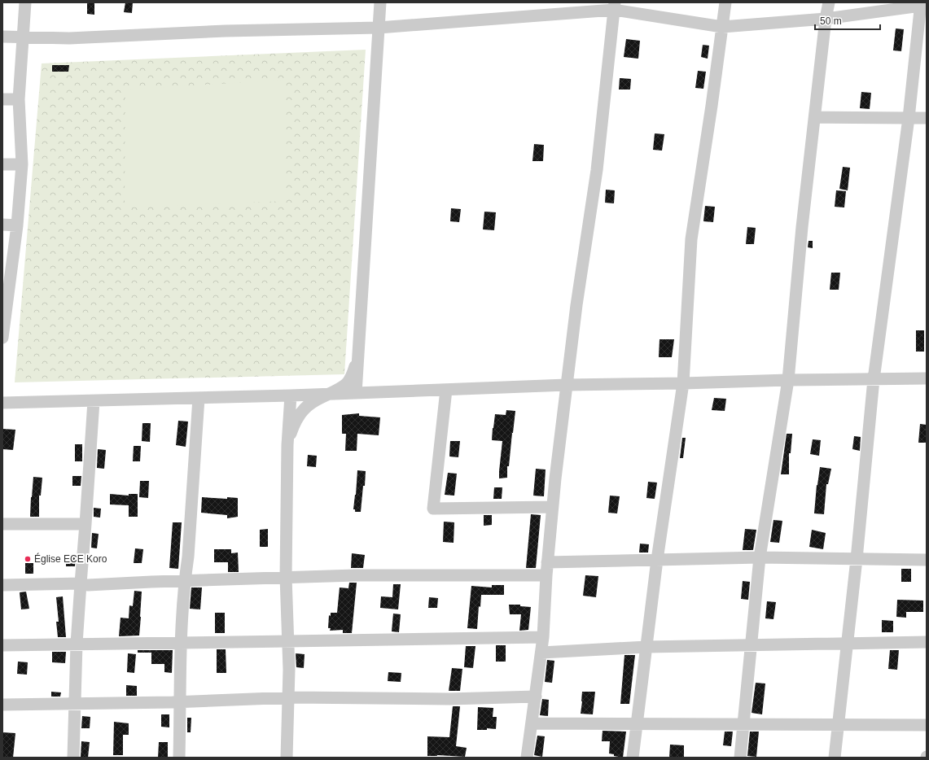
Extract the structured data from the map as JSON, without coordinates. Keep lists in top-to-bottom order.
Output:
{
  "places": ["Église ECE Koro"],
  "scale_bar": "50 m"
}
